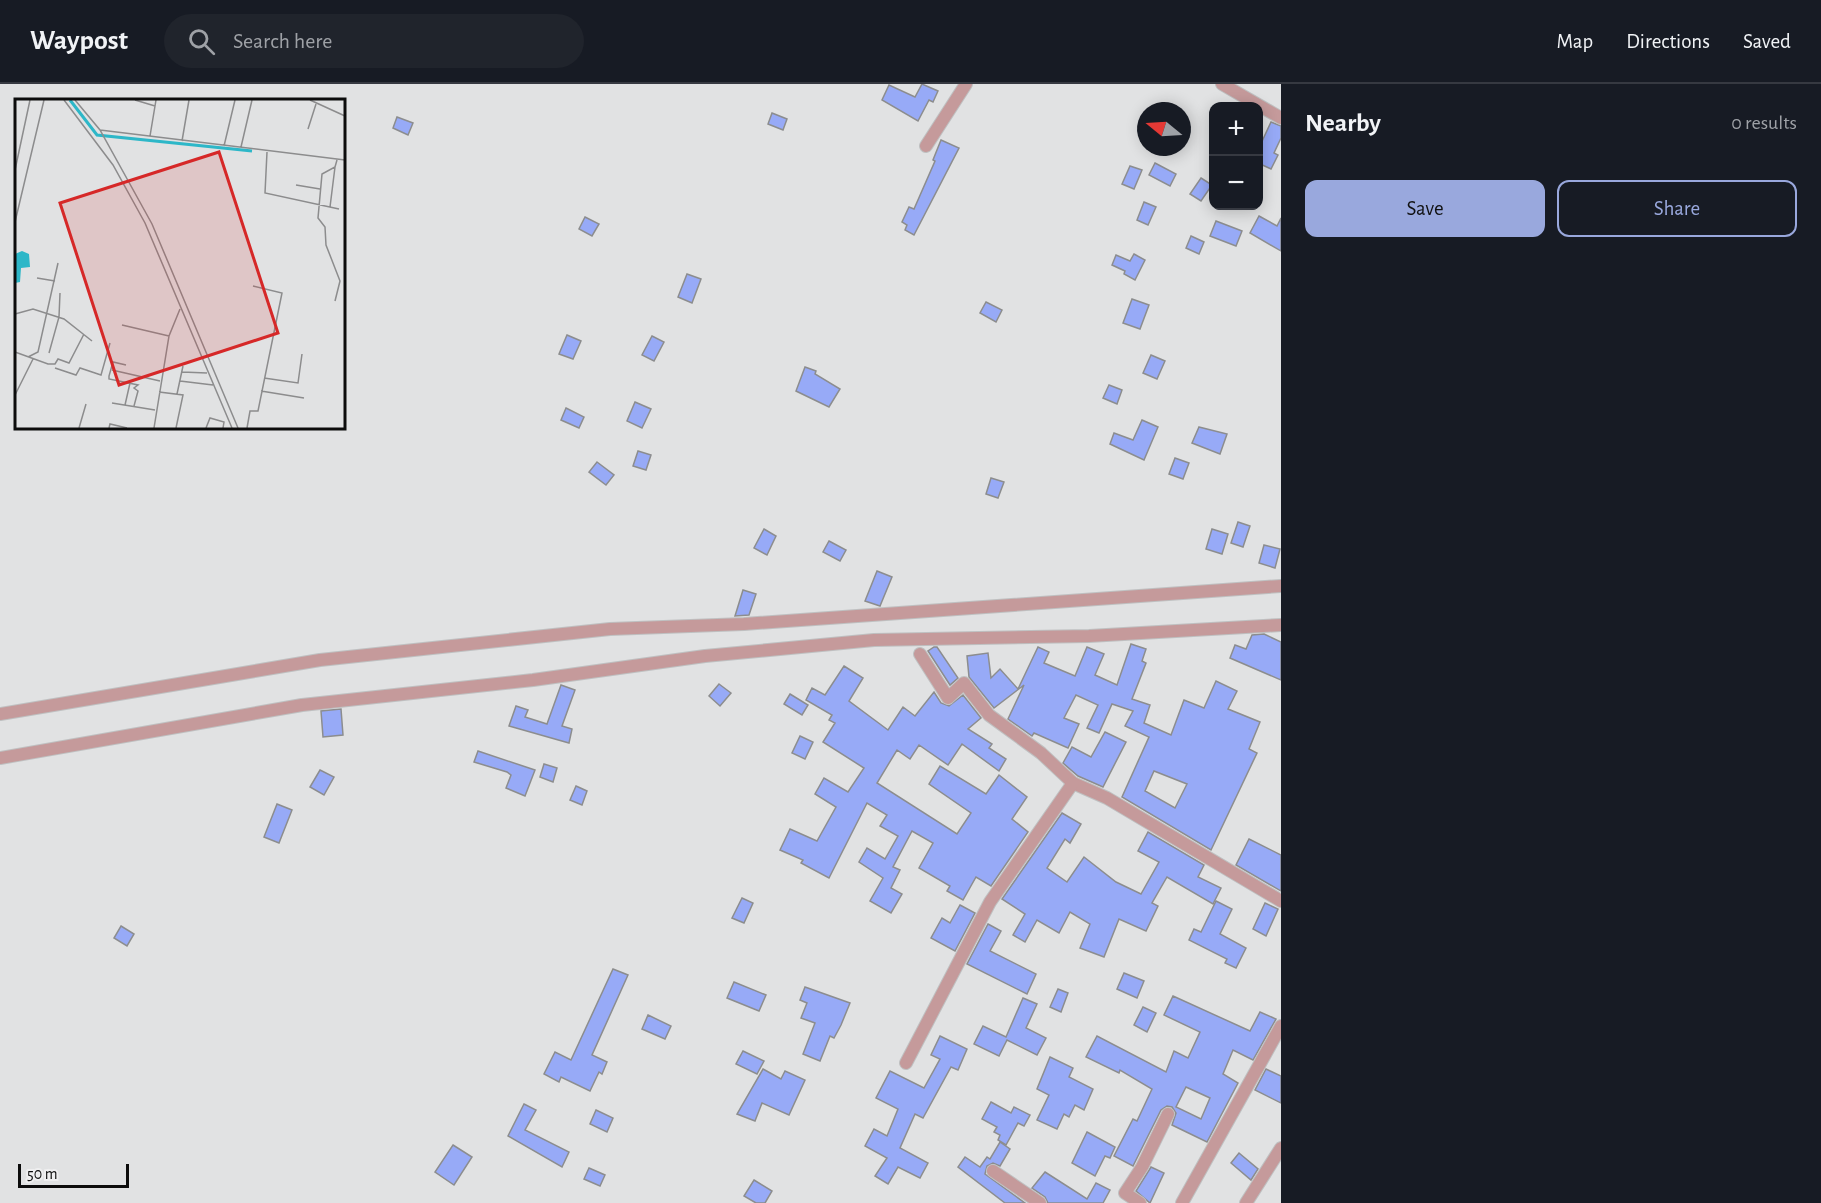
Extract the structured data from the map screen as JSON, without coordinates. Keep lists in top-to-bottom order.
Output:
{
  "scale_bar": "50 m",
  "north": "left",
  "page": {
    "header": "Waypost",
    "search": "Search here",
    "nav": ["Map", "Directions", "Saved"],
    "heading": ["Nearby", "0 results"],
    "map_buttons": ["+", "−"],
    "buttons": ["Save", "Share"],
    "scale": "50 m"
  }
}
